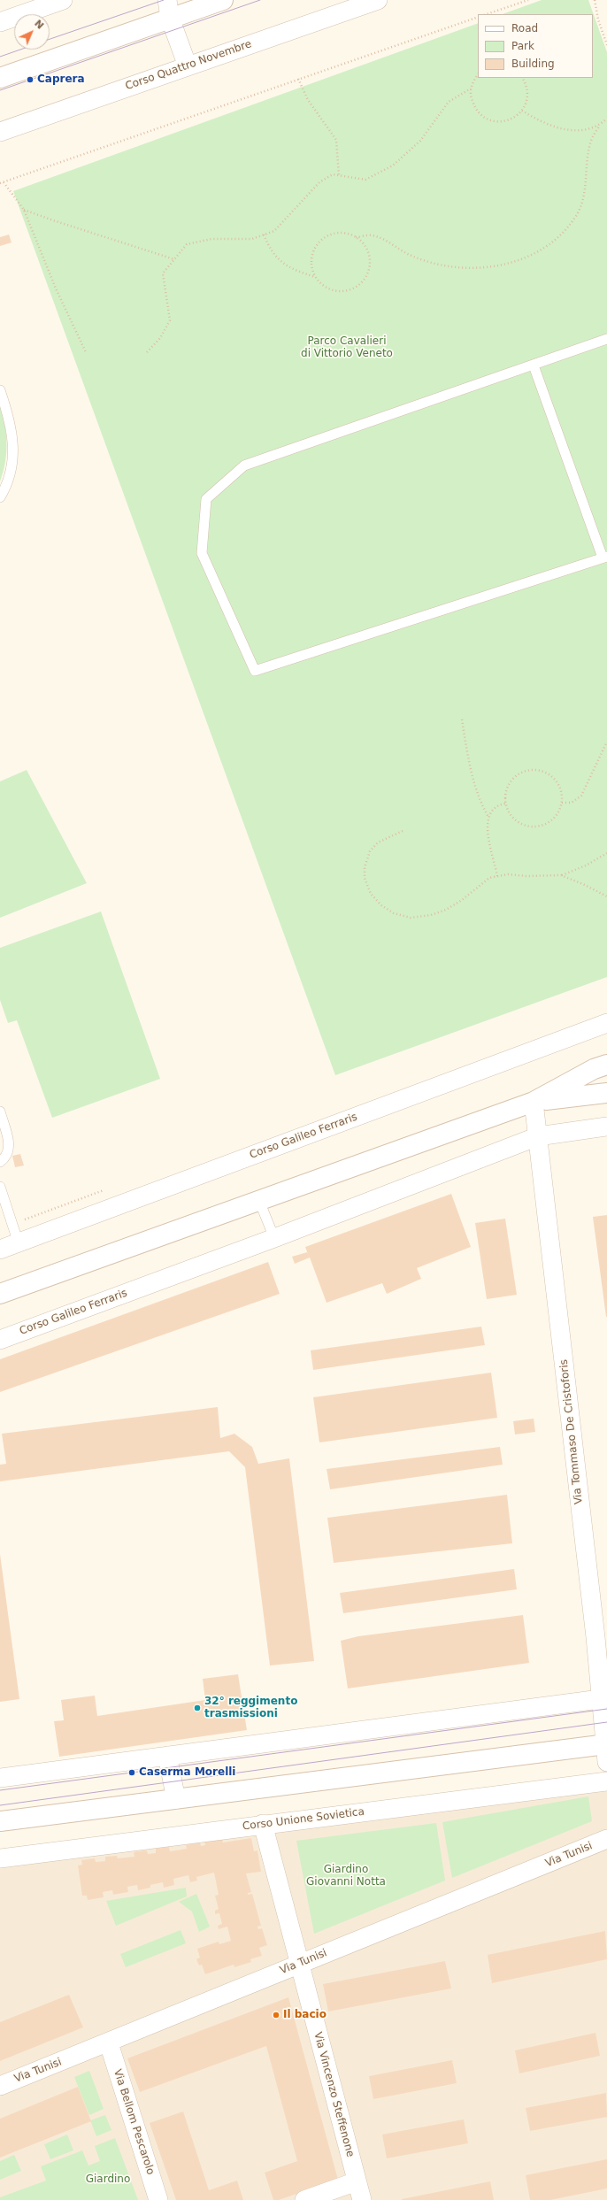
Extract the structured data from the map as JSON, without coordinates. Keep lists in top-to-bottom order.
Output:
{
  "streets": {
    "street": [
      "Corso Quattro Novembre",
      "Corso Galileo Ferraris",
      "Via Tommaso De Cristoforis",
      "Corso Unione Sovietica",
      "Via Tunisi",
      "Via Vincenzo Steffenone",
      "Via Bellom Pescarolo"
    ]
  },
  "crossings": [
    ["Corso Galileo Ferraris", "Via Tommaso De Cristoforis"],
    ["Corso Unione Sovietica", "Via Vincenzo Steffenone"],
    ["Via Tunisi", "Via Vincenzo Steffenone"],
    ["Via Tunisi", "Via Bellom Pescarolo"]
  ],
  "parks": ["Parco Cavalieri di Vittorio Veneto", "Giardino Giovanni Notta", "Giardino"],
  "places": [
    "Caprera",
    "32° reggimento trasmissioni",
    "Caserma Morelli",
    "Il bacio"
  ],
  "legend": ["Road", "Park", "Building"],
  "north": "top right"
}
